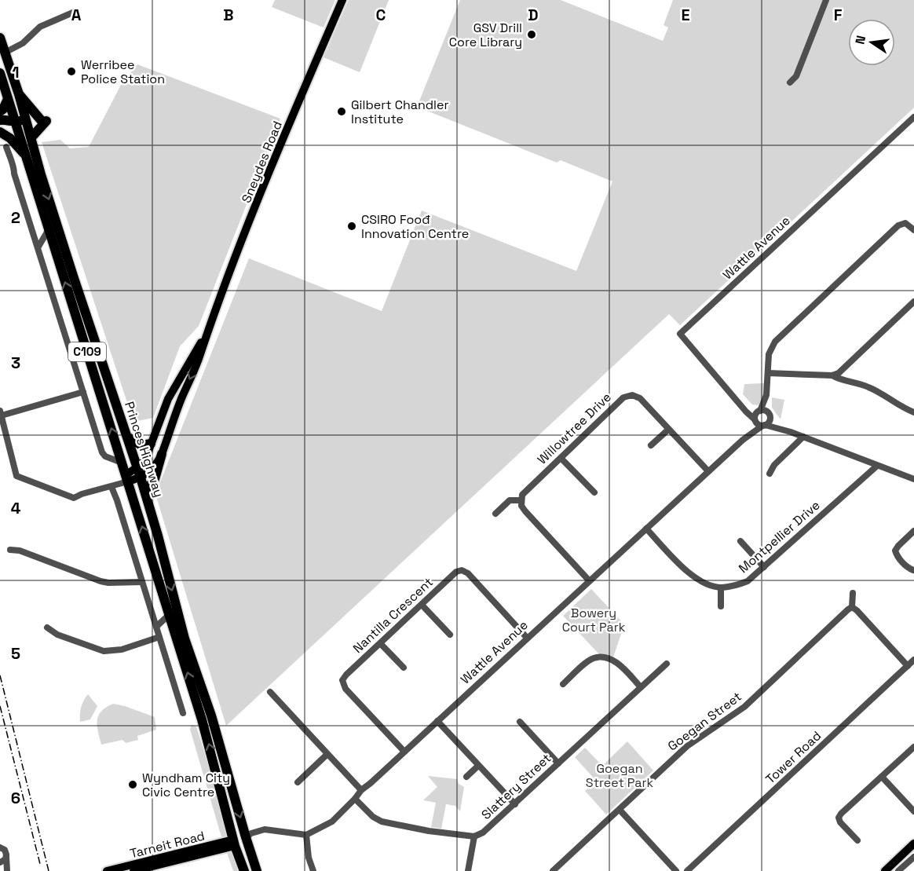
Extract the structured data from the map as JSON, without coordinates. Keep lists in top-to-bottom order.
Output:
{
  "streets": {
    "highway": ["C109", "Princes Highway"],
    "main road": ["Sneydes Road", "Tarneit Road"],
    "street": [
      "Wattle Avenue",
      "Willowtree Drive",
      "Montpellier Drive",
      "Nantilla Crescent",
      "Goegan Street",
      "Tower Road",
      "Slattery Street"
    ]
  },
  "crossings": [
    ["Sneydes Road", "Princes Highway"],
    ["Wattle Avenue", "Willowtree Drive"],
    ["Wattle Avenue", "Nantilla Crescent"],
    ["Princes Highway", "Tarneit Road"]
  ],
  "parks": ["Bowery Court Park", "Goegan Street Park"],
  "places": [
    "GSV Drill Core Library",
    "Werribee Police Station",
    "Gilbert Chandler Institute",
    "CSIRO Foođ Innovation Centre",
    "Wyndham City Civic Centre"
  ],
  "north": "left",
  "grid": {
    "columns": [
      "A",
      "B",
      "C",
      "D",
      "E",
      "F"
    ],
    "rows": [
      "1",
      "2",
      "3",
      "4",
      "5",
      "6"
    ]
  }
}
